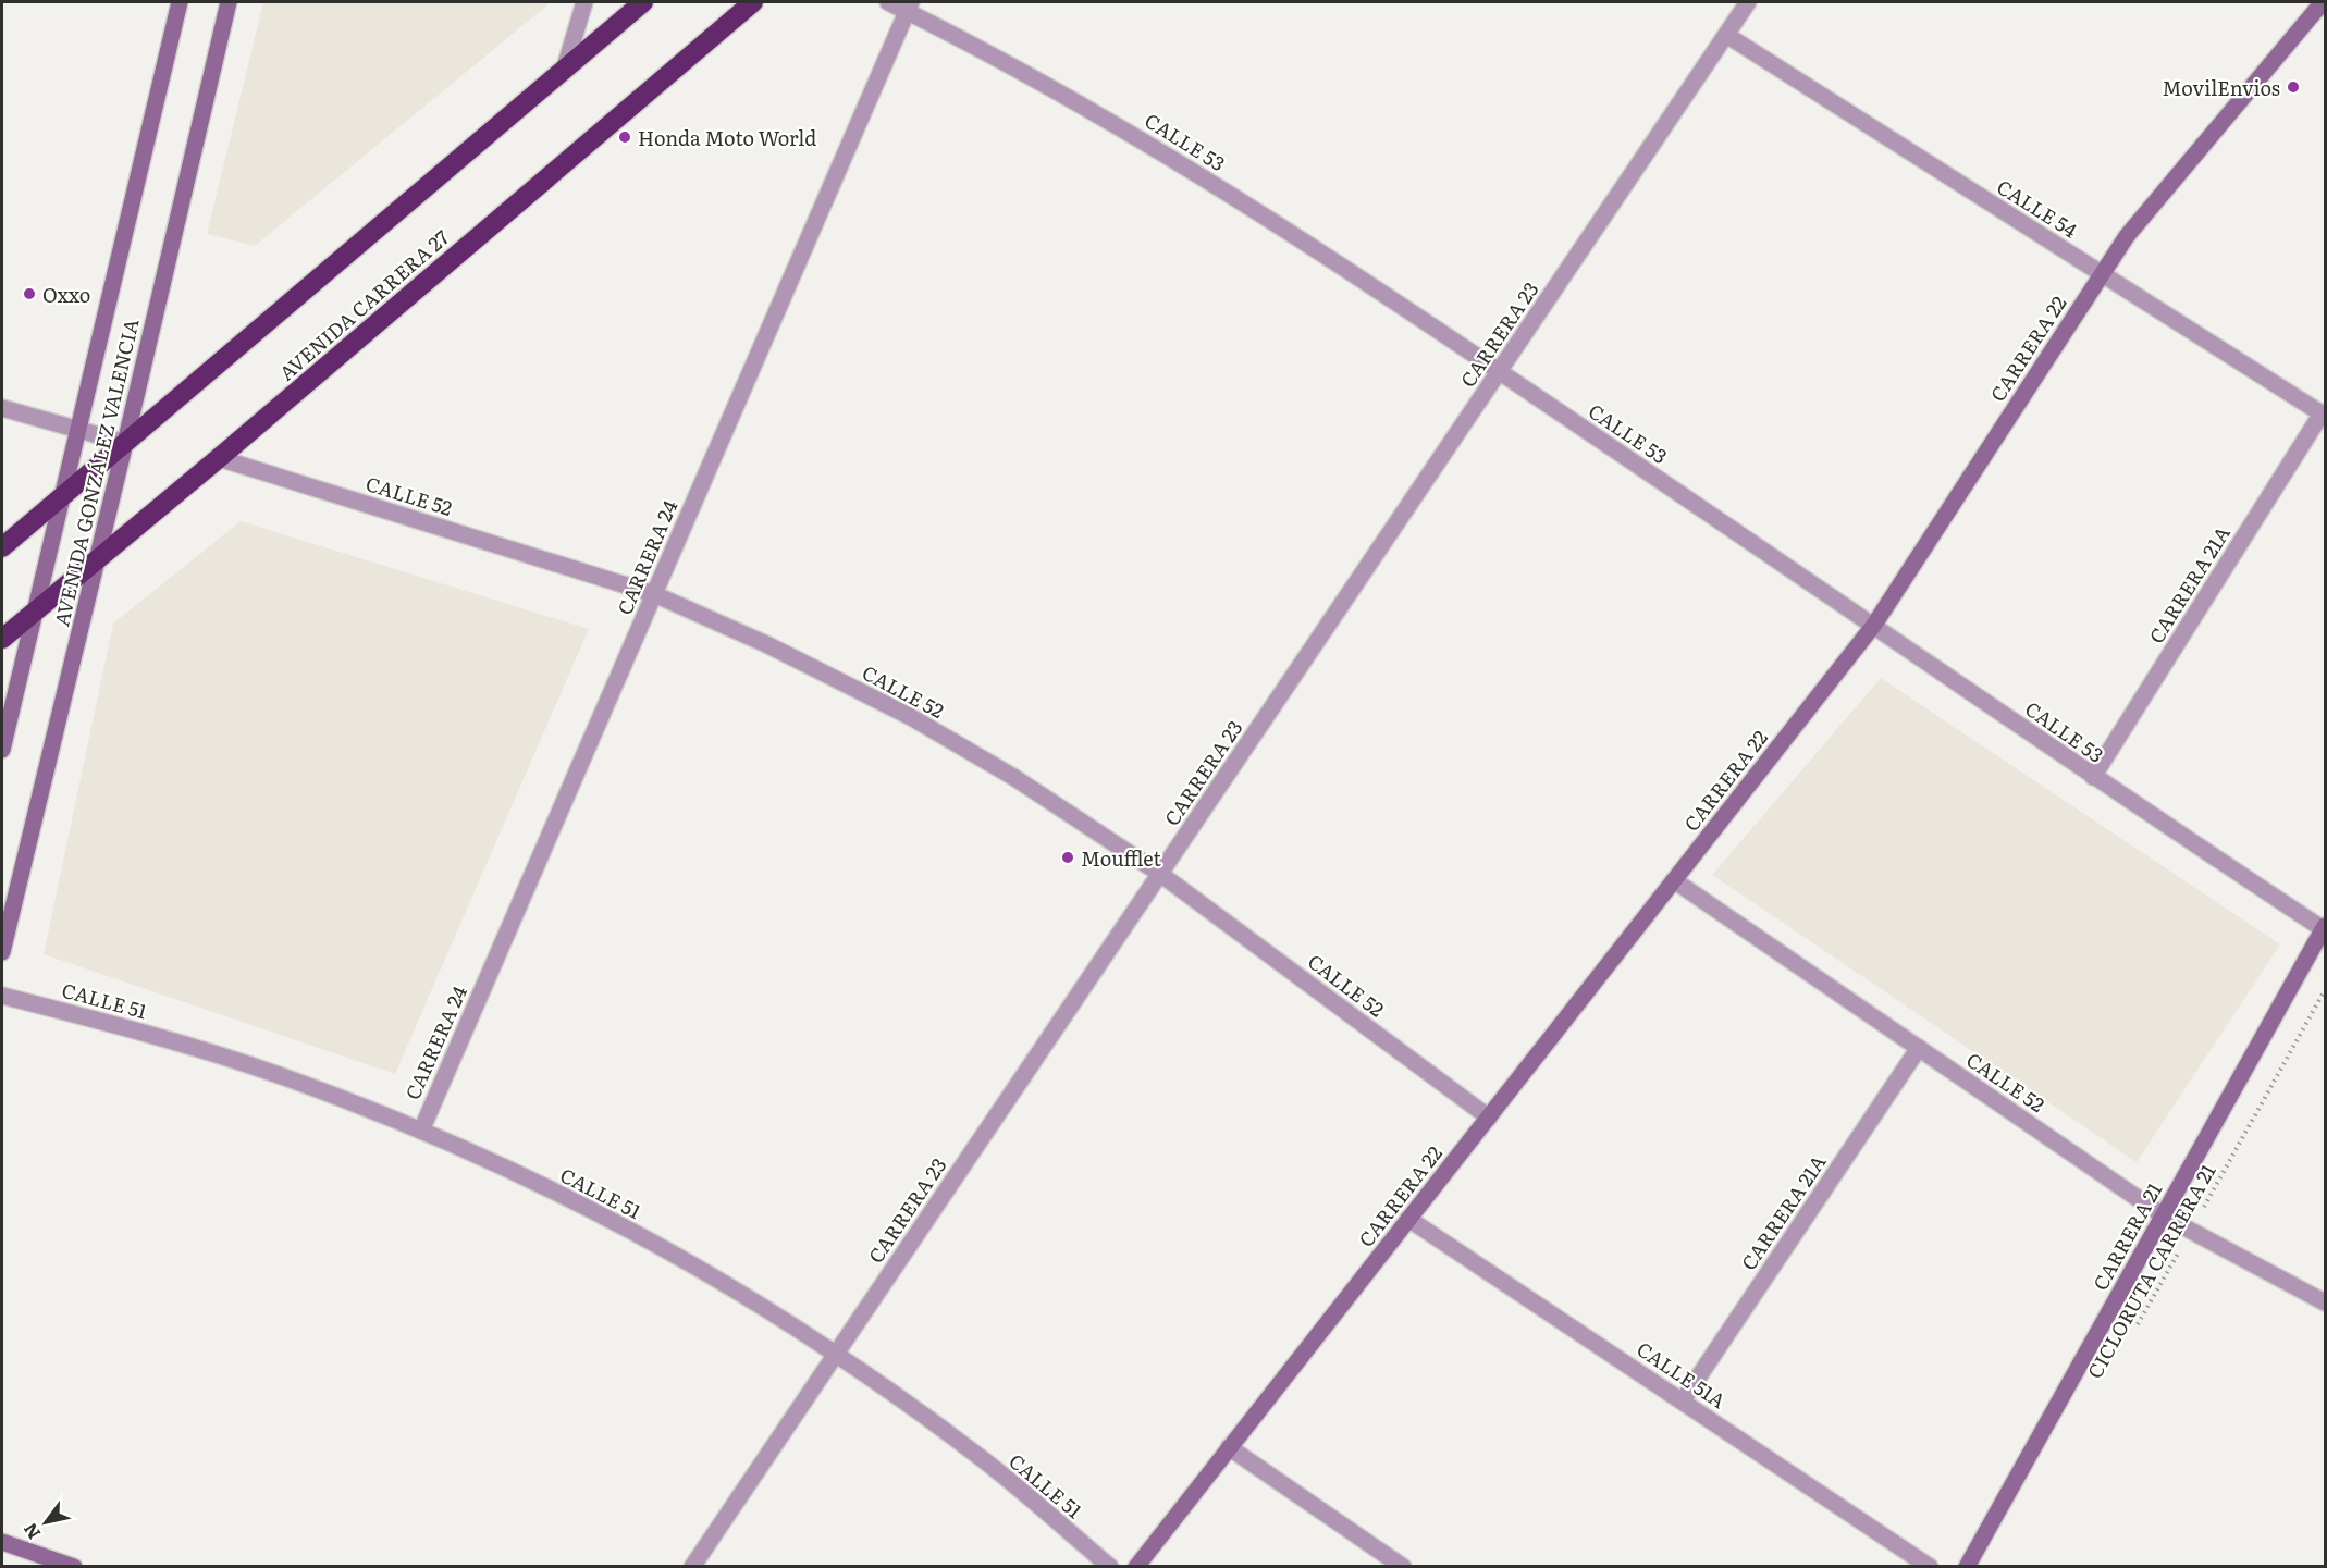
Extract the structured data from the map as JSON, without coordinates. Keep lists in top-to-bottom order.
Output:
{
  "streets": {
    "highway": ["AVENIDA CARRERA 27"],
    "street": [
      "CALLE 53",
      "CALLE 54",
      "CARRERA 23",
      "CARRERA 22",
      "AVENIDA GONZÁLEZ VALENCIA",
      "CALLE 52",
      "CARRERA 24",
      "CARRERA 21A",
      "CALLE 51",
      "CARRERA 21",
      "CALLE 51A"
    ],
    "path": ["CICLORUTA CARRERA 21"]
  },
  "crossings": [
    ["CALLE 53", "CARRERA 23"],
    ["CALLE 53", "CARRERA 22"],
    ["CALLE 53", "CARRERA 24"],
    ["CALLE 53", "CARRERA 21A"],
    ["CALLE 53", "CARRERA 21"],
    ["CALLE 54", "CARRERA 23"],
    ["CALLE 54", "CARRERA 22"],
    ["CALLE 54", "CARRERA 21A"],
    ["AVENIDA CARRERA 27", "AVENIDA GONZÁLEZ VALENCIA"],
    ["AVENIDA CARRERA 27", "CALLE 52"],
    ["CARRERA 23", "CALLE 52"],
    ["CARRERA 23", "CALLE 51"],
    ["CARRERA 22", "CALLE 52"],
    ["CARRERA 22", "CALLE 51A"],
    ["CALLE 52", "CARRERA 24"],
    ["CALLE 52", "CARRERA 21A"],
    ["CALLE 52", "CARRERA 21"],
    ["CALLE 52", "CICLORUTA CARRERA 21"],
    ["CARRERA 24", "CALLE 51"],
    ["CARRERA 21A", "CALLE 51A"]
  ],
  "places": [
    "MovilEnvios",
    "Honda Moto World",
    "Oxxo",
    "Moufflet"
  ],
  "north": "bottom left"
}
